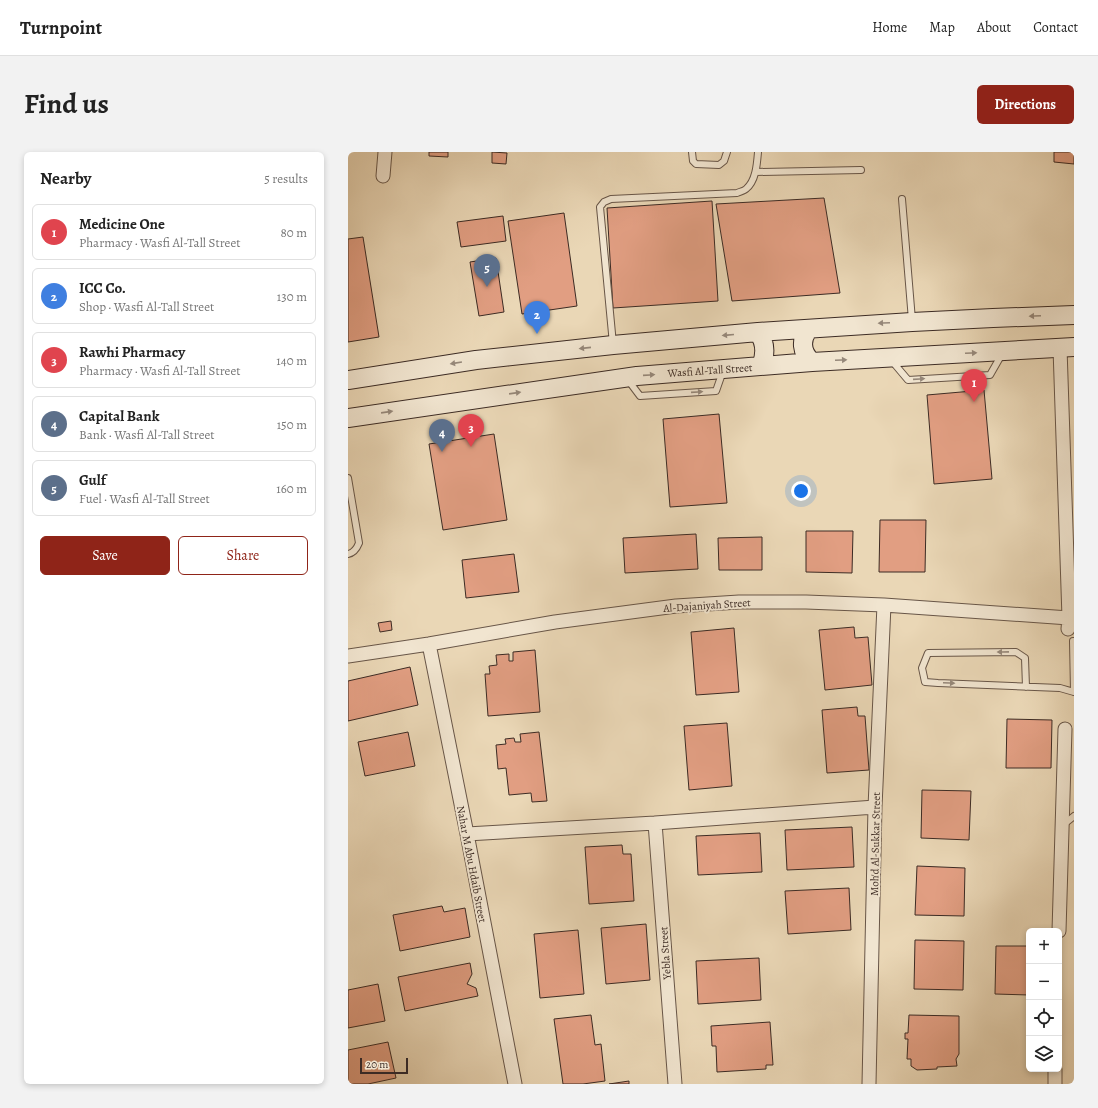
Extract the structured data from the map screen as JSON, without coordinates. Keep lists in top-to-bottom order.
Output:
{
  "streets": {
    "main road": ["Wasfi Al-Tall Street"],
    "street": [
      "Al-Dajaniyah Street",
      "Moh'd Al-Sukkar Street",
      "Nahar M Abu Hdaib Street",
      "Yebla Street"
    ]
  },
  "crossings": [
    ["Al-Dajaniyah Street", "Moh'd Al-Sukkar Street"],
    ["Al-Dajaniyah Street", "Nahar M Abu Hdaib Street"]
  ],
  "scale_bar": "20 m",
  "page": {
    "header": "Turnpoint",
    "nav": [
      "Home",
      "Map",
      "About",
      "Contact"
    ],
    "title": "Find us",
    "buttons": [
      "Directions",
      ["Save", "Share"]
    ],
    "heading": ["Nearby", "5 results"],
    "list": [
      {
        "mark": "1",
        "name": "Medicine One",
        "note": "Pharmacy · Wasfi Al-Tall Street",
        "value": "80 m"
      },
      {
        "mark": "2",
        "name": "ICC Co.",
        "note": "Shop · Wasfi Al-Tall Street",
        "value": "130 m"
      },
      {
        "mark": "3",
        "name": "Rawhi Pharmacy",
        "note": "Pharmacy · Wasfi Al-Tall Street",
        "value": "140 m"
      },
      {
        "mark": "4",
        "name": "Capital Bank",
        "note": "Bank · Wasfi Al-Tall Street",
        "value": "150 m"
      },
      {
        "mark": "5",
        "name": "Gulf",
        "note": "Fuel · Wasfi Al-Tall Street",
        "value": "160 m"
      }
    ],
    "pins": [
      "5",
      "2",
      "1",
      "3",
      "4"
    ],
    "map_buttons": ["+", "−"],
    "scale": "20 m"
  }
}
